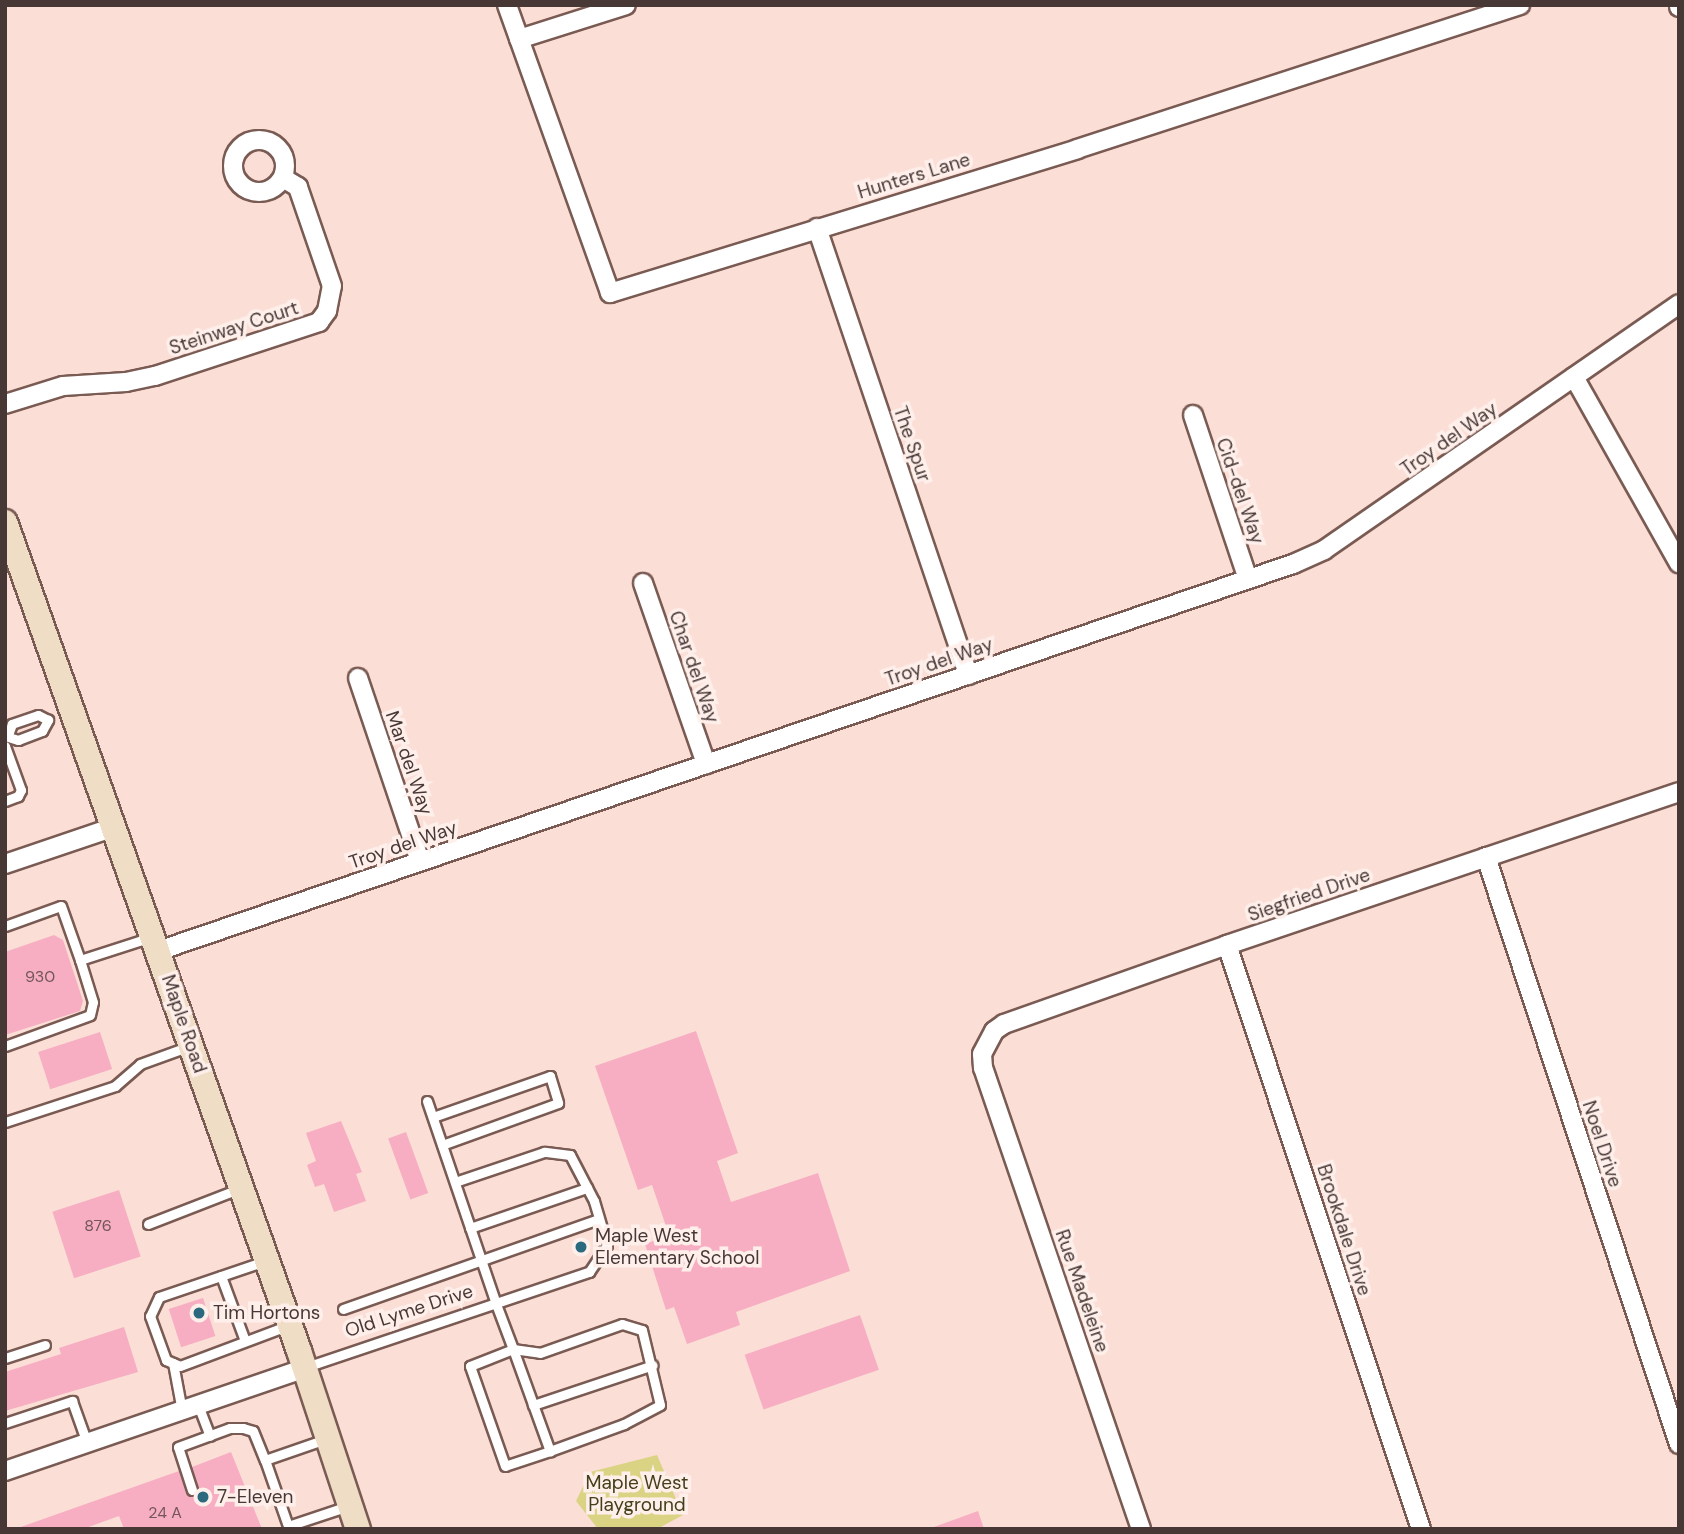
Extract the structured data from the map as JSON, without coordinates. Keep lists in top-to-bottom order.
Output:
{
  "streets": {
    "main road": ["Maple Road"],
    "street": [
      "Hunters Lane",
      "Steinway Court",
      "Troy del Way",
      "The Spur",
      "Cid-del Way",
      "Char del Way",
      "Mar del Way",
      "Siegfried Drive",
      "Noel Drive",
      "Brookdale Drive",
      "Rue Madeleine",
      "Old Lyme Drive"
    ]
  },
  "crossings": [
    ["Hunters Lane", "The Spur"],
    ["Troy del Way", "The Spur"],
    ["Troy del Way", "Cid-del Way"],
    ["Troy del Way", "Char del Way"],
    ["Troy del Way", "Mar del Way"],
    ["Troy del Way", "Maple Road"],
    ["Siegfried Drive", "Noel Drive"],
    ["Siegfried Drive", "Brookdale Drive"],
    ["Siegfried Drive", "Rue Madeleine"],
    ["Maple Road", "Old Lyme Drive"]
  ],
  "parks": ["Maple West Playground"],
  "places": ["Maple West Elementary School", "Tim Hortons", "7-Eleven"],
  "house_numbers": ["930", "876", "24 A"]
}
